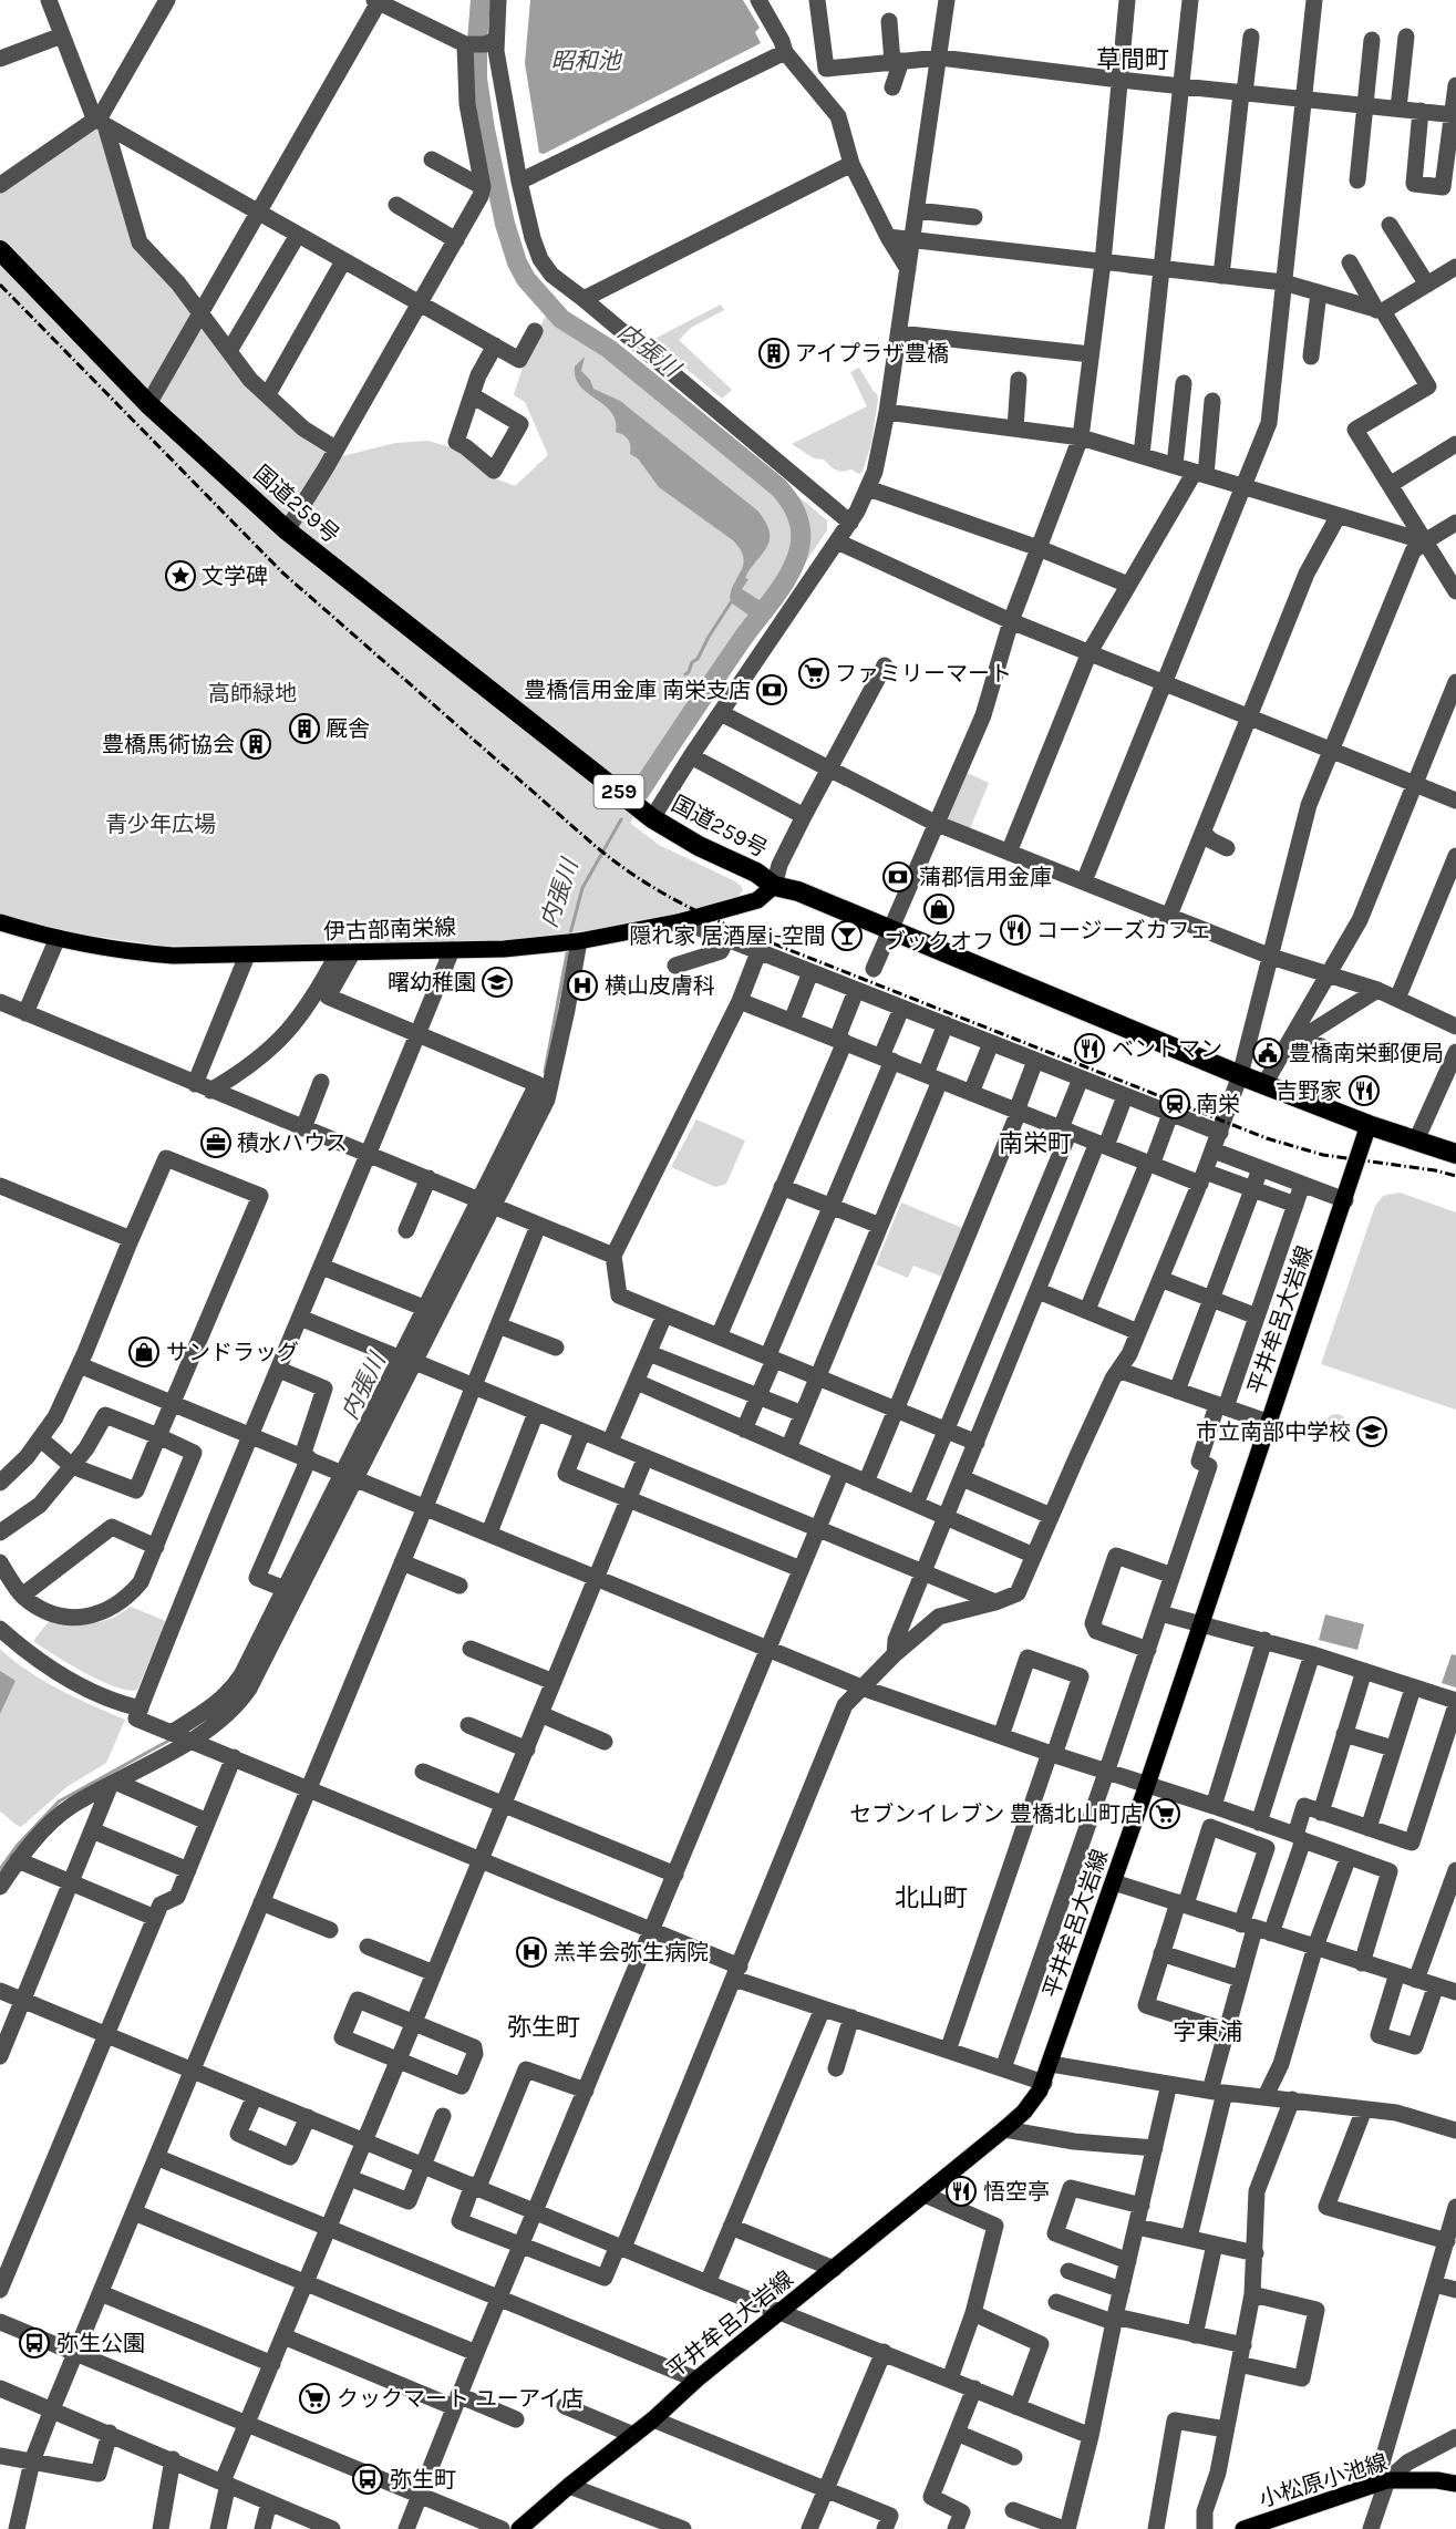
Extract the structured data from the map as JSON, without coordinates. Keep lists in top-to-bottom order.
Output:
{
  "streets": {
    "highway": ["国道259号", "259"],
    "main road": ["伊古部南栄線", "平井牟呂大岩線", "小松原小池線"]
  },
  "crossings": [
    ["国道259号", "伊古部南栄線"],
    ["国道259号", "平井牟呂大岩線"]
  ],
  "districts": [
    "草間町",
    "南栄町",
    "北山町",
    "弥生町",
    "字東浦"
  ],
  "water": ["昭和池", "内張川"],
  "parks": ["高師緑地", "青少年広場"],
  "places": {
    "building": ["アイプラザ豊橋", "厩舎", "豊橋馬術協会"],
    "place": ["文学碑"],
    "supermarket": ["ファミリーマート", "セブンイレブン 豊橋北山町店", "クックマート ユーアイ店"],
    "bank": ["豊橋信用金庫 南栄支店", "蒲郡信用金庫"],
    "shop": ["ブックオフ", "サンドラッグ"],
    "restaurant": [
      "コージーズカフェ",
      "ベントマン",
      "吉野家",
      "悟空亭"
    ],
    "bar": ["隠れ家 居酒屋i-空間"],
    "school or university": ["曙幼稚園", "市立南部中学校"],
    "hospital": ["横山皮膚科", "羔羊会弥生病院"],
    "public building": ["豊橋南栄郵便局"],
    "station": ["南栄"],
    "office": ["積水ハウス"],
    "bus stop": ["弥生公園", "弥生町"]
  }
}
